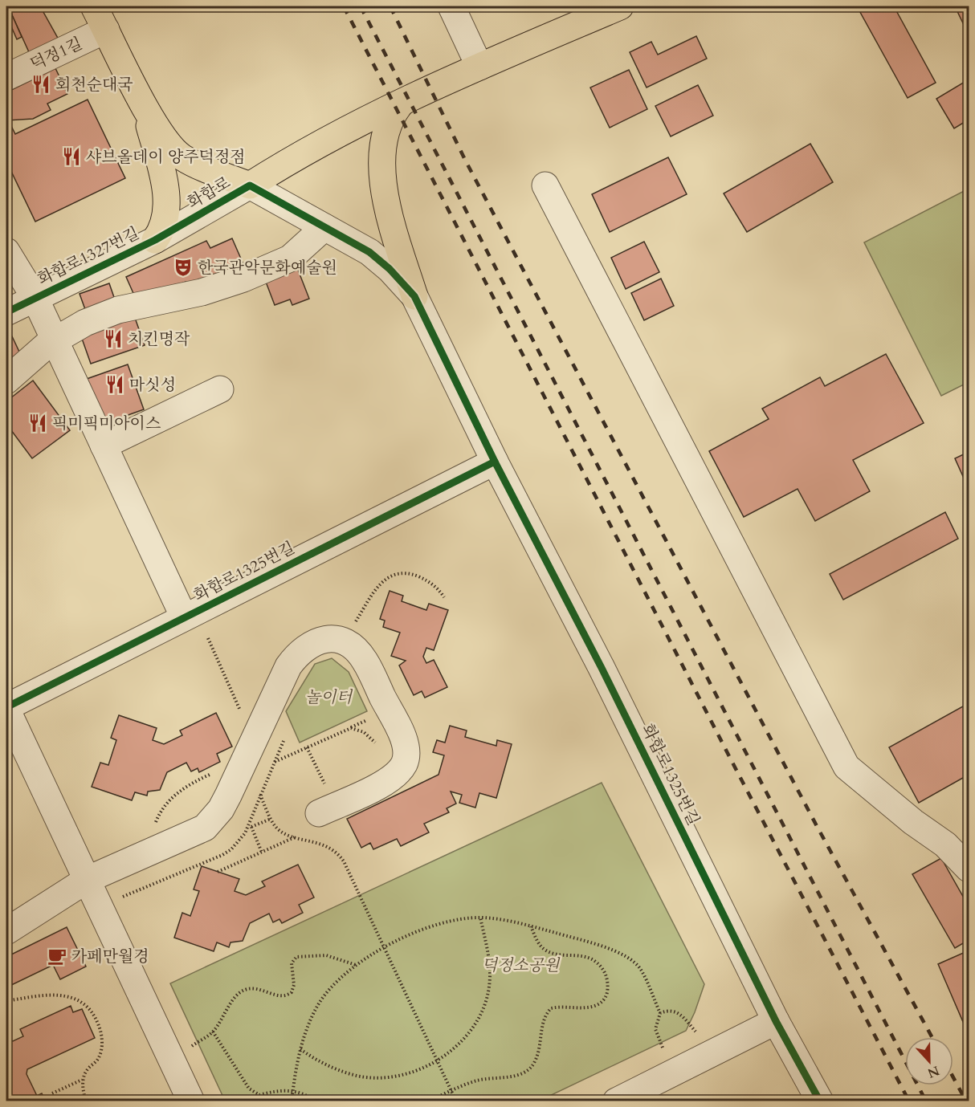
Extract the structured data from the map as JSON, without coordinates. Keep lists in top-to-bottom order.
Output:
{
  "streets": {
    "main road": ["화합로"],
    "street": ["덕정1길", "화합로1327번길", "화합로1325번길"]
  },
  "crossings": [
    ["덕정1길", "화합로"],
    ["화합로", "화합로1327번길"],
    ["화합로", "화합로1325번길"],
    ["화합로1327번길", "화합로1325번길"]
  ],
  "parks": ["놀이터", "덕정소공원"],
  "places": {
    "restaurant": [
      "회천순대국",
      "샤브올데이 양주덕정점",
      "치킨명작",
      "마싯성",
      "픽미픽미아이스"
    ],
    "theatre": ["한국관악문화예술원"],
    "cafe": ["카페만월경"]
  },
  "north": "bottom"
}
